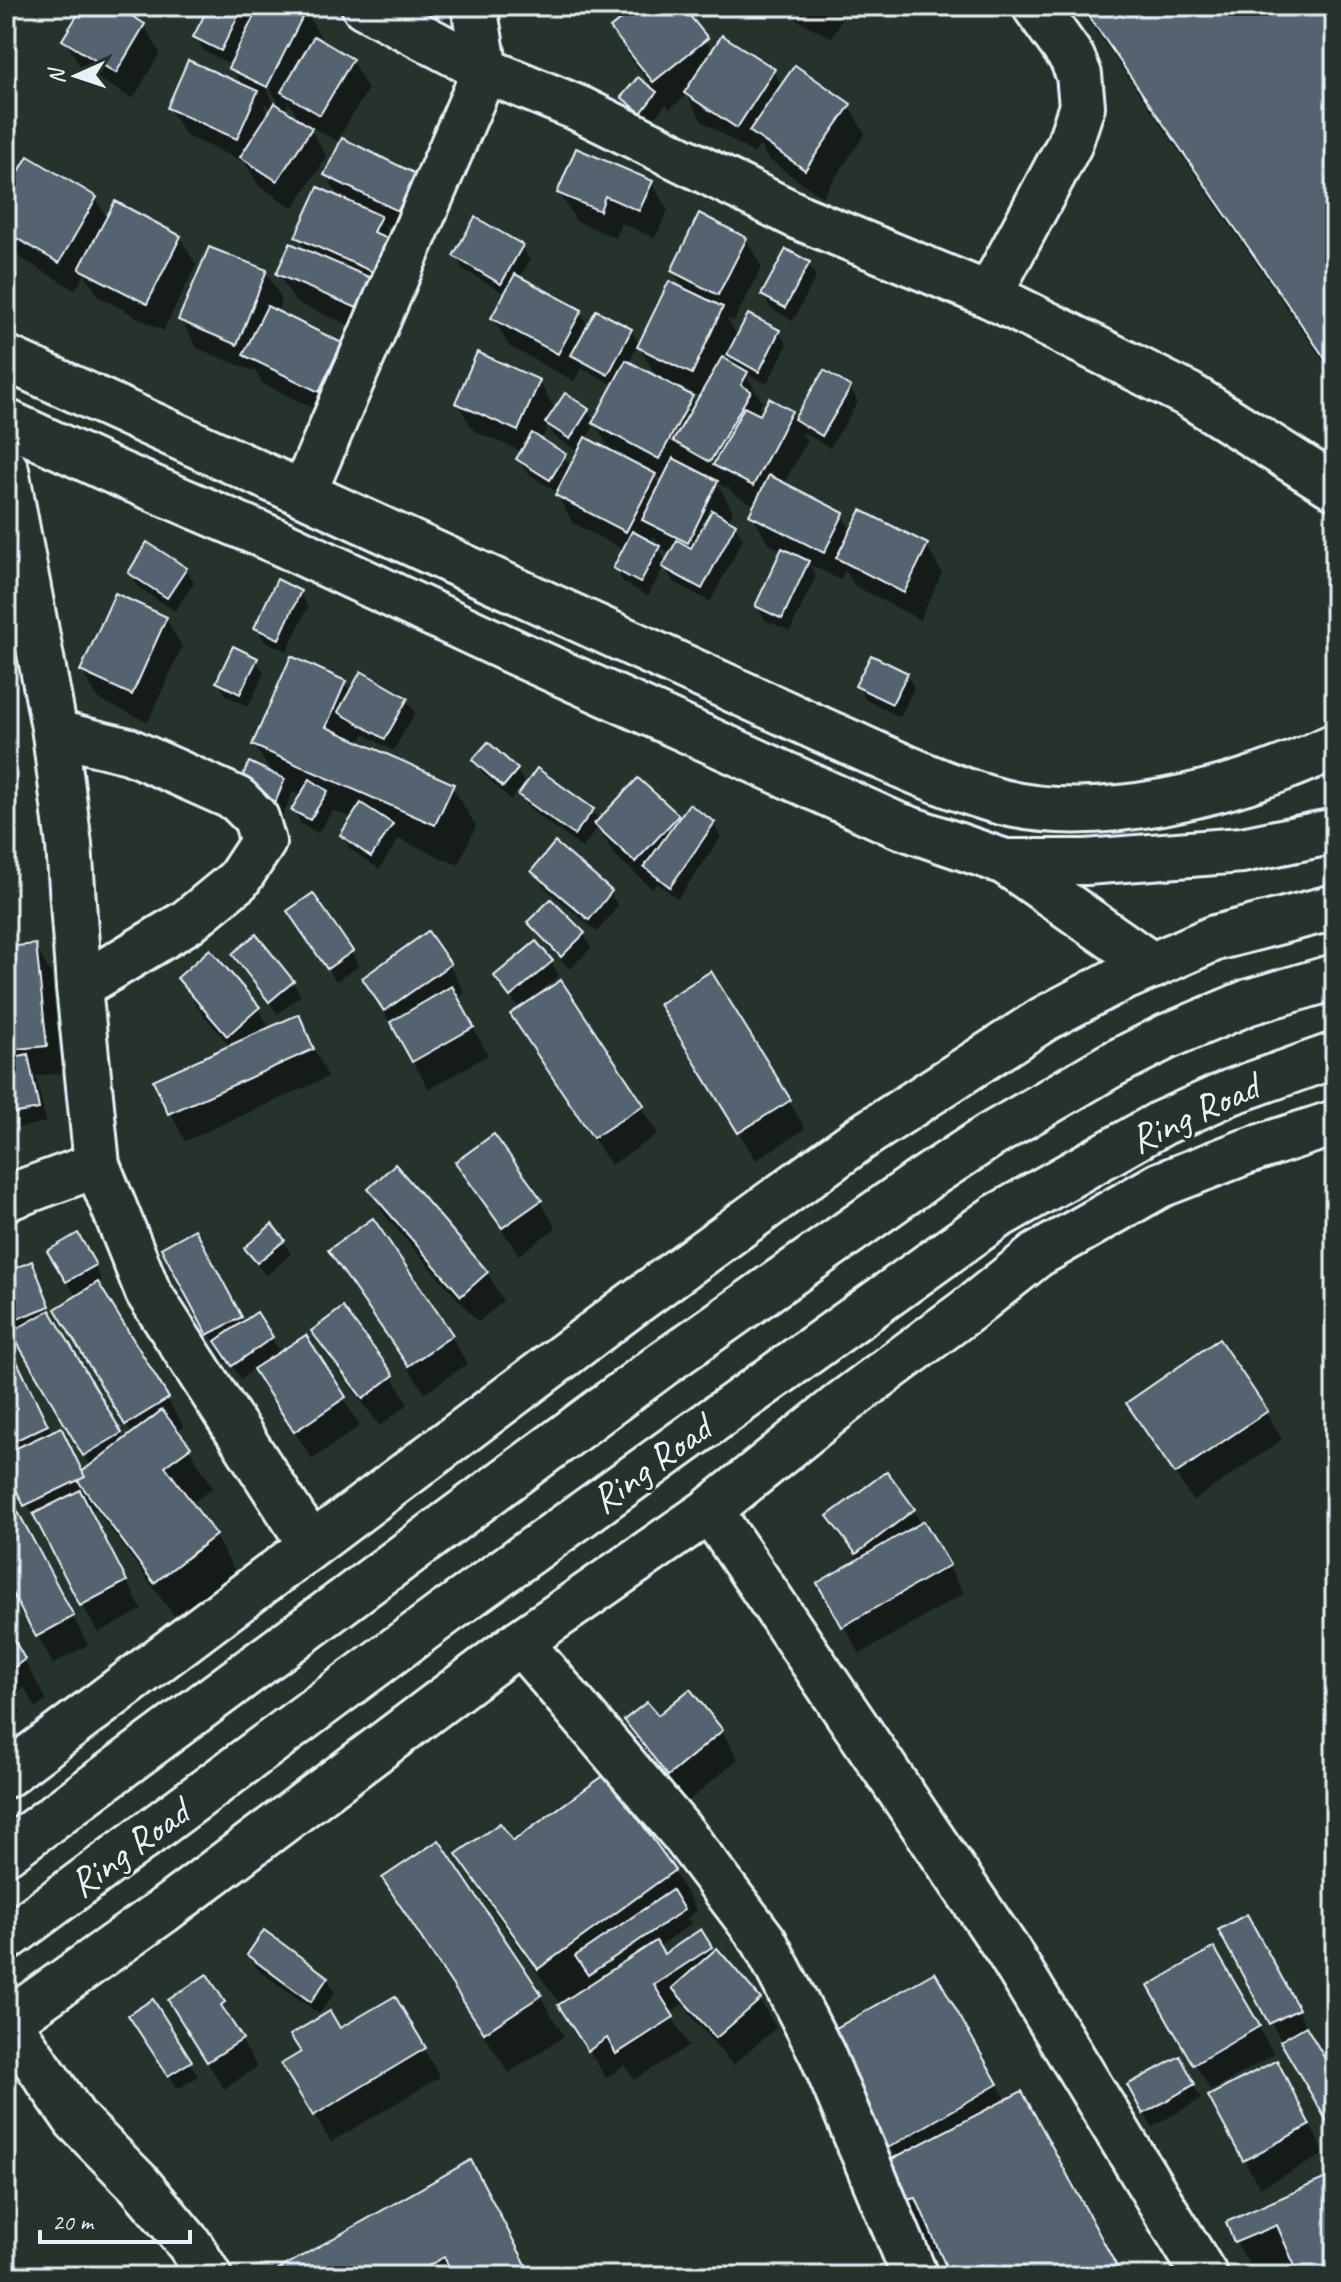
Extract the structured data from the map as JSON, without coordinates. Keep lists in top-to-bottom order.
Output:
{
  "streets": {
    "main road": ["Ring Road"]
  },
  "scale_bar": "20 m",
  "north": "left"
}
